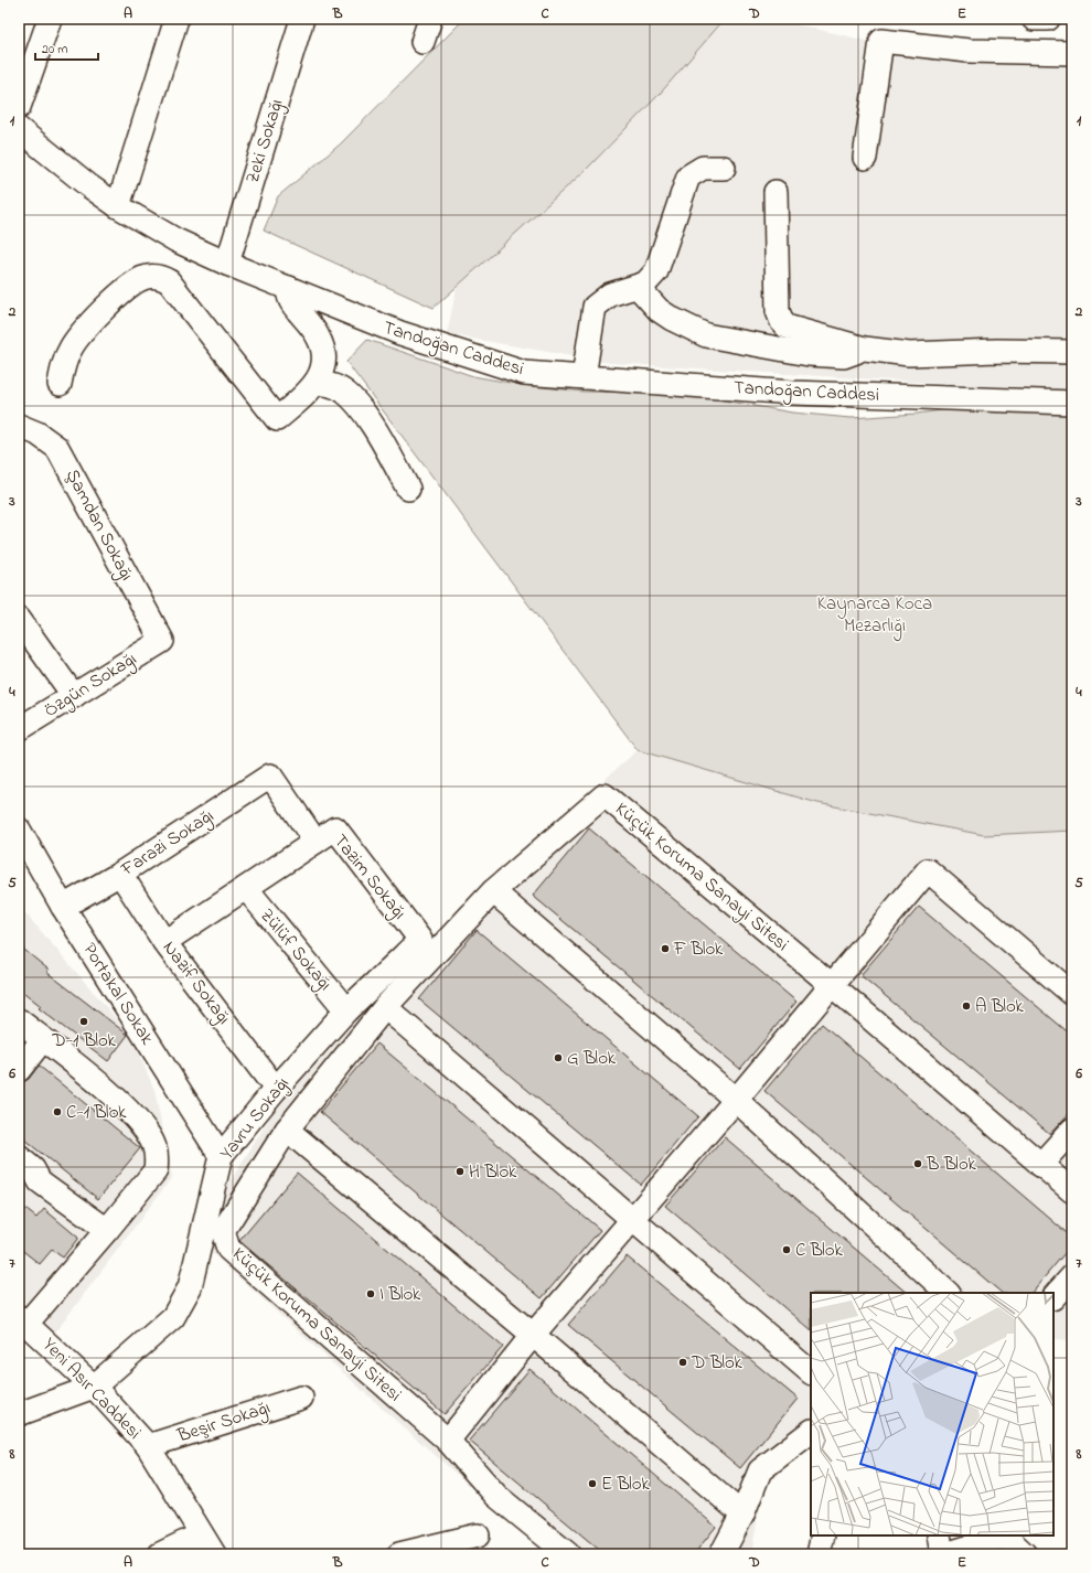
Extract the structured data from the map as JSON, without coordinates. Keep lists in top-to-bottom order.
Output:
{
  "streets": {
    "street": [
      "Zeki Sokağı",
      "Tandoğan Caddesi",
      "Şamdan Sokağı",
      "Özgün Sokağı",
      "Farazi Sokağı",
      "Tazim Sokağı",
      "Küçük Koruma Sanayi Sitesi",
      "Zülüf Sokağı",
      "Nazif Sokağı",
      "Portakal Sokak",
      "Yavru Sokağı",
      "Yeni Asır Caddesi",
      "Beşir Sokağı"
    ]
  },
  "crossings": [
    ["Zeki Sokağı", "Tandoğan Caddesi"],
    ["Şamdan Sokağı", "Özgün Sokağı"],
    ["Farazi Sokağı", "Tazim Sokağı"],
    ["Farazi Sokağı", "Nazif Sokağı"],
    ["Farazi Sokağı", "Portakal Sokak"],
    ["Tazim Sokağı", "Yavru Sokağı"],
    ["Zülüf Sokağı", "Yavru Sokağı"],
    ["Nazif Sokağı", "Yavru Sokağı"],
    ["Portakal Sokak", "Yavru Sokağı"],
    ["Yavru Sokağı", "Yeni Asır Caddesi"],
    ["Yeni Asır Caddesi", "Beşir Sokağı"]
  ],
  "parks": ["Kaynarca Koca Mezarlığı"],
  "places": [
    "F Blok",
    "A Blok",
    "D-1 Blok",
    "G Blok",
    "C-1 Blok",
    "B Blok",
    "H Blok",
    "C Blok",
    "I Blok",
    "D Blok",
    "E Blok"
  ],
  "scale_bar": "20 m",
  "grid": {
    "columns": [
      "A",
      "B",
      "C",
      "D",
      "E"
    ],
    "rows": [
      "1",
      "2",
      "3",
      "4",
      "5",
      "6",
      "7",
      "8"
    ]
  }
}
